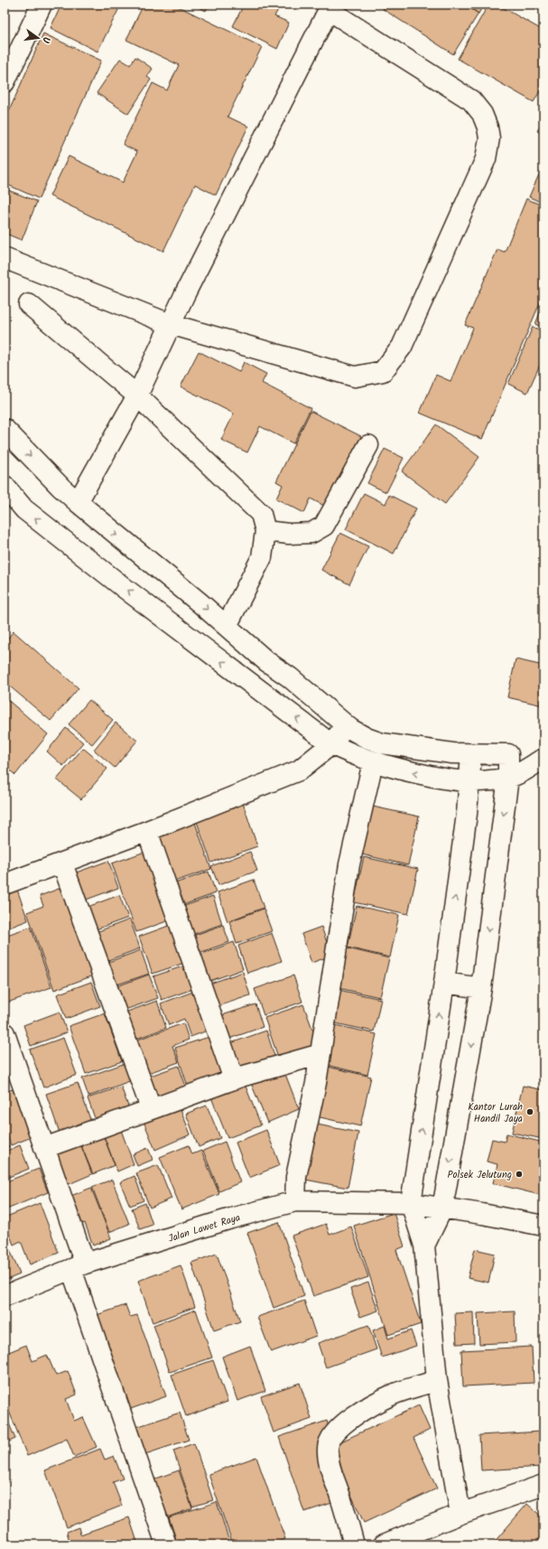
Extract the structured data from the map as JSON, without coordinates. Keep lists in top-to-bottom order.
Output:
{
  "streets": {
    "street": ["Jalan Lawet Raya"]
  },
  "places": ["Kantor Lurah Handil Jaya", "Polsek Jelutung"],
  "north": "right"
}
